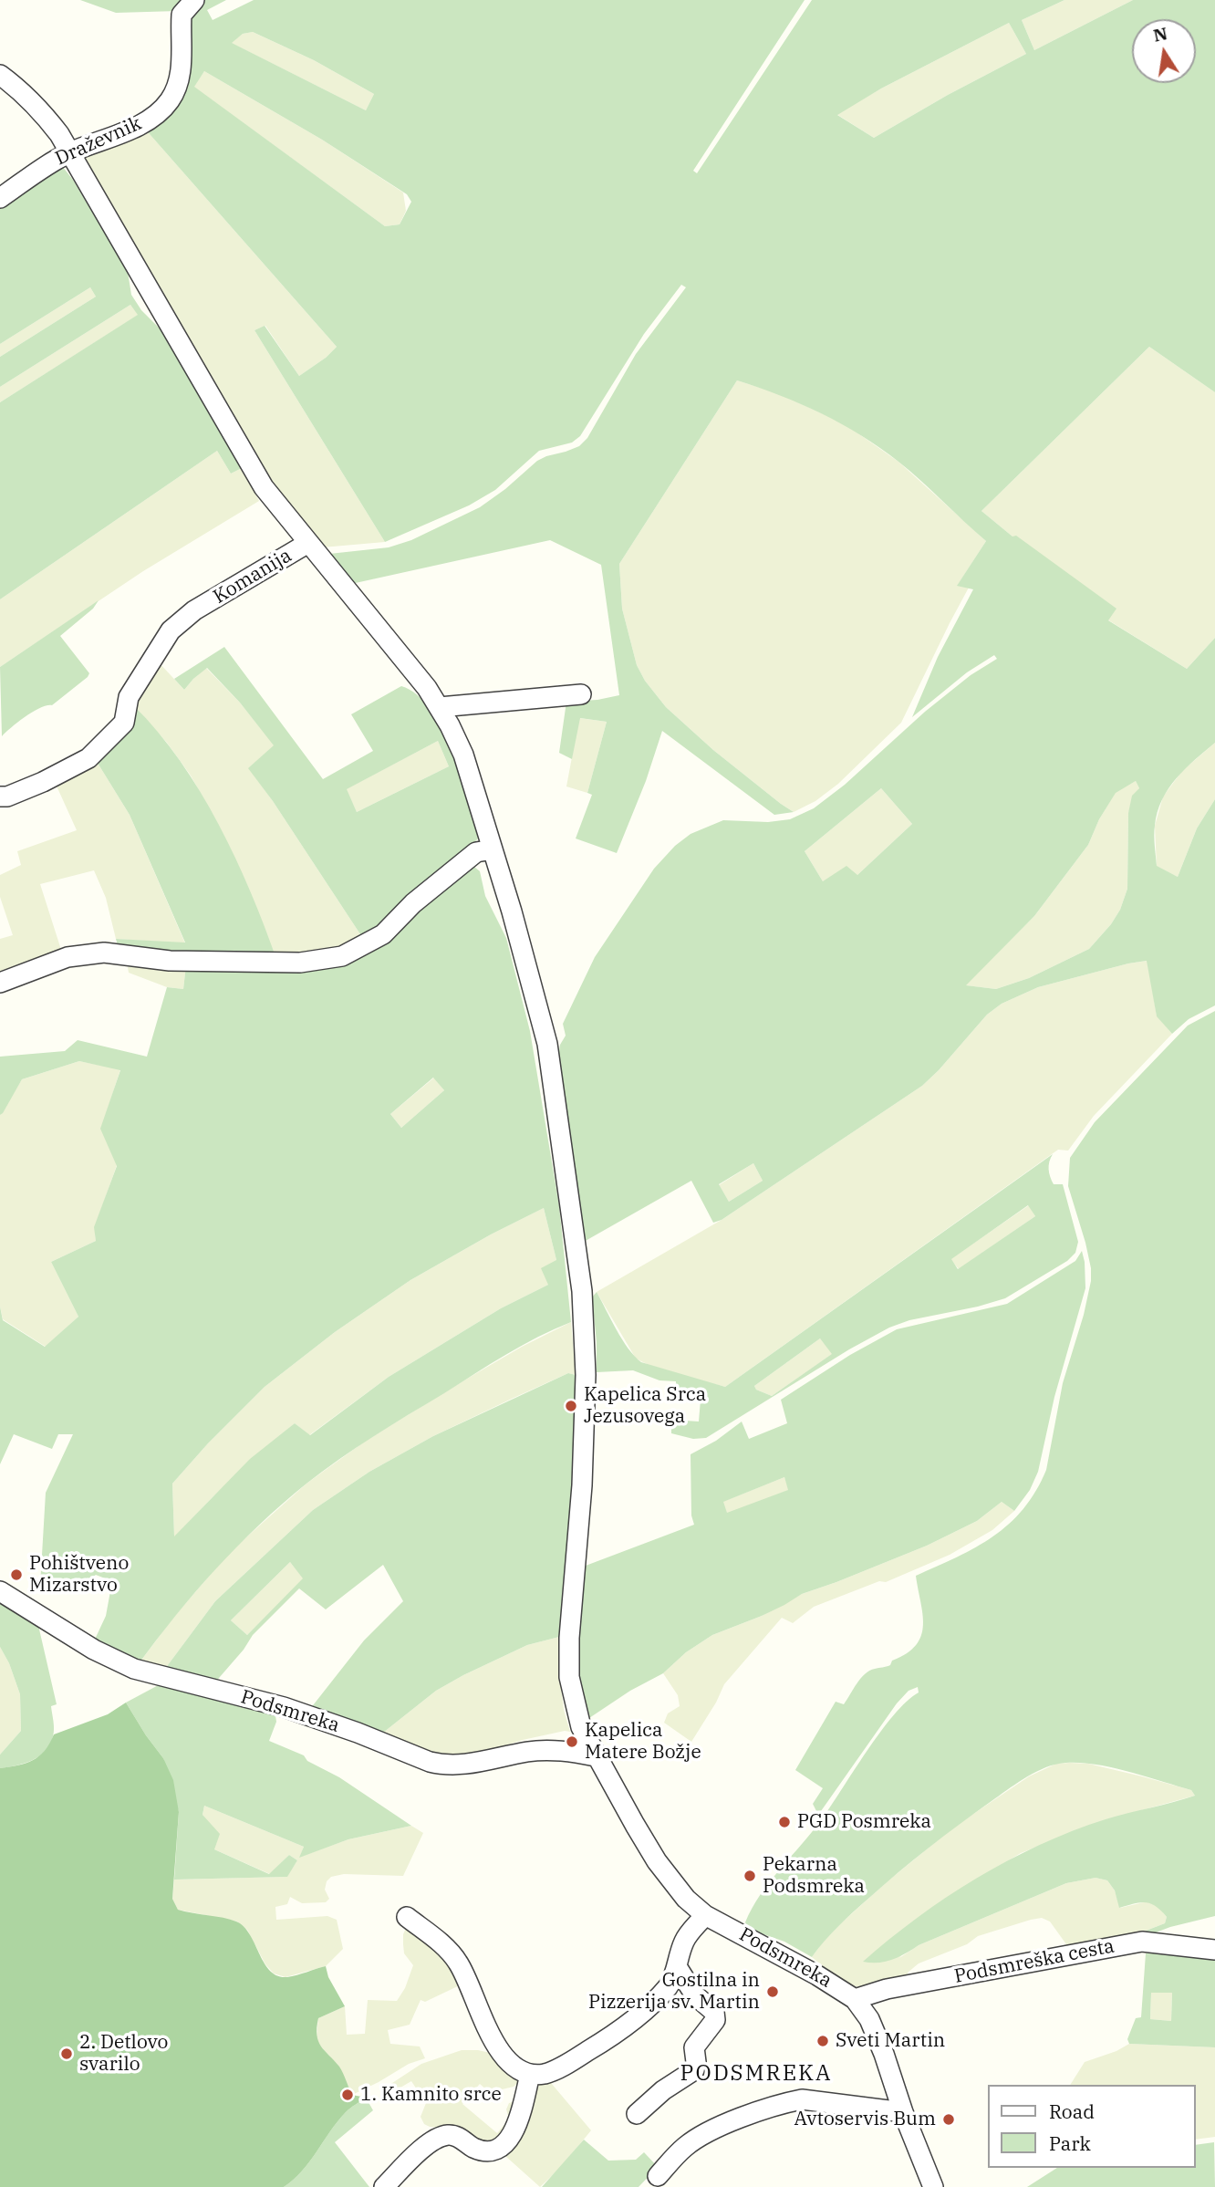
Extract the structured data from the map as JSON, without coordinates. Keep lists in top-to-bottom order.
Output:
{
  "streets": {
    "street": [
      "Draževnik",
      "Komanija",
      "Podsmreka",
      "Podsmreška cesta"
    ]
  },
  "crossings": [
    ["Komanija", "Podsmreka"],
    ["Podsmreka", "Podsmreška cesta"]
  ],
  "districts": ["PODSMREKA"],
  "places": [
    "Kapelica Srca Jezusovega",
    "Pohištveno Mizarstvo",
    "Kapelica Matere Božje",
    "PGD Posmreka",
    "Pekarna Podsmreka",
    "Gostilna in Pizzerija sv. Martin",
    "Sveti Martin",
    "2. Detlovo svarilo",
    "1. Kamnito srce",
    "Avtoservis Bum"
  ],
  "legend": ["Road", "Park"],
  "north": "top"
}
